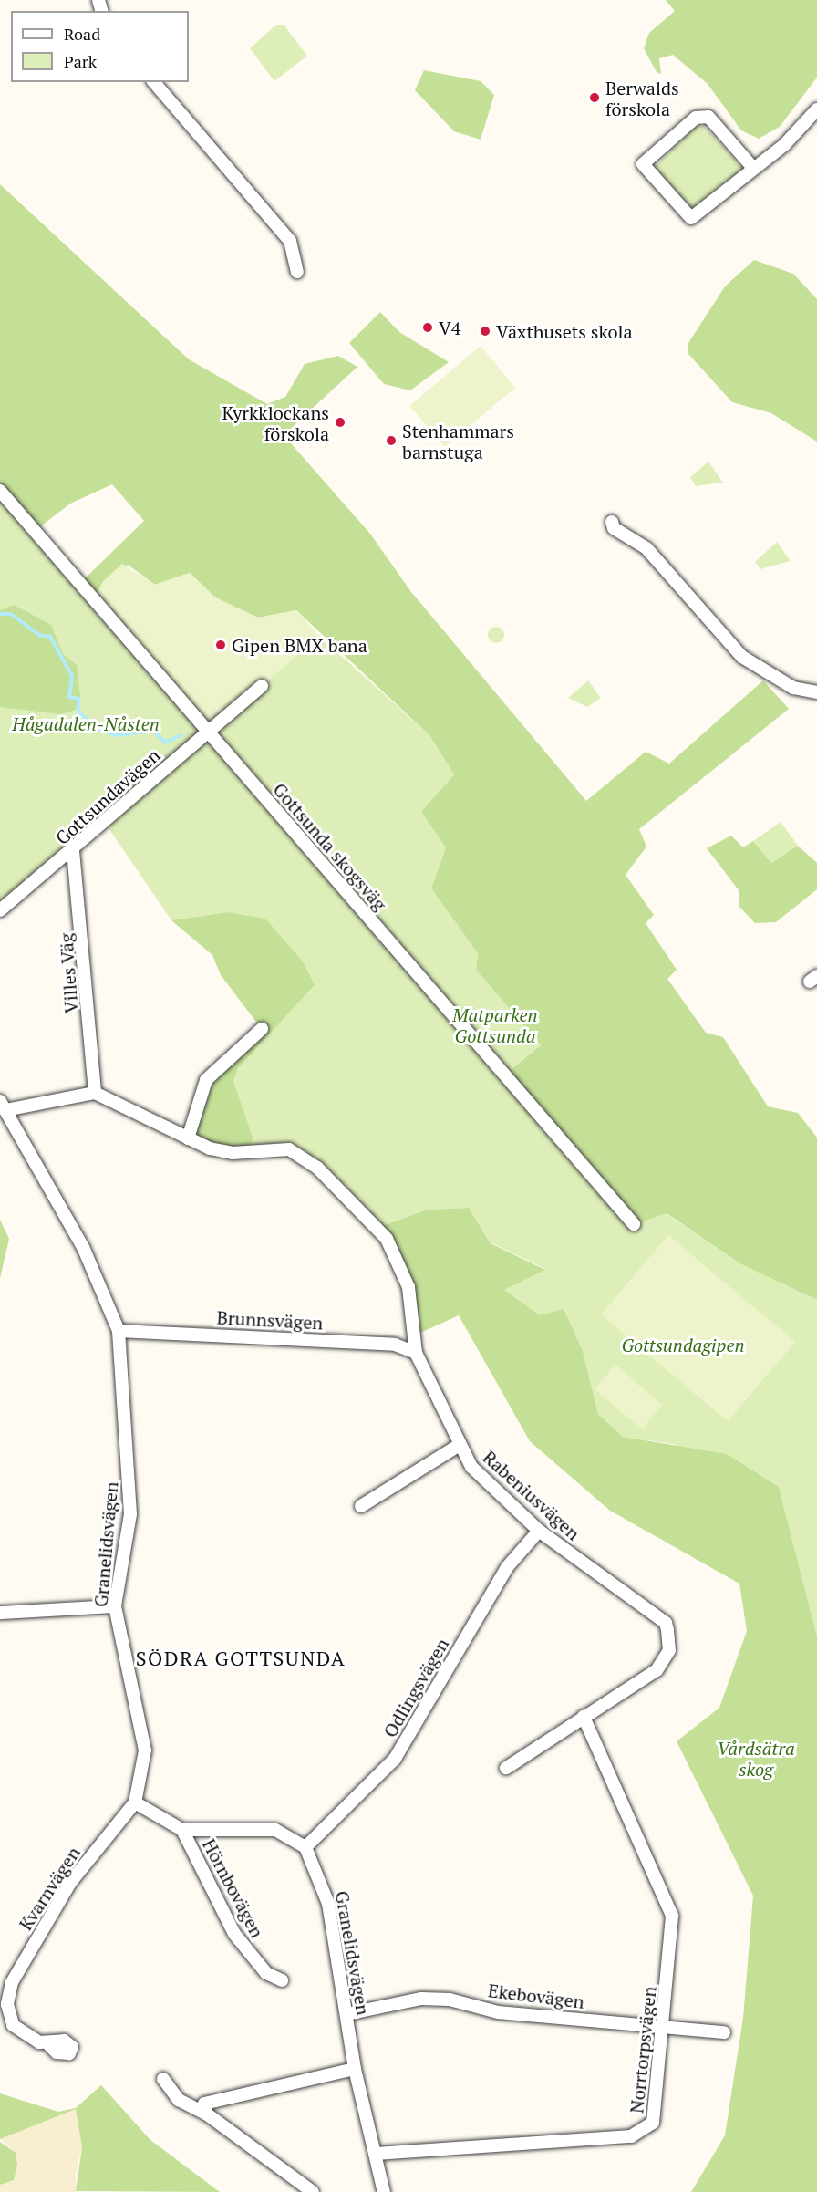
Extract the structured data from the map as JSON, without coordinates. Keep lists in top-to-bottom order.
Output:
{
  "streets": {
    "street": [
      "Gottsundavägen",
      "Gottsunda skogsväg",
      "Villes Väg",
      "Brunnsvägen",
      "Rabeniusvägen",
      "Granelidsvägen",
      "Odlingsvägen",
      "Kvarnvägen",
      "Hörnbovägen",
      "Ekebovägen",
      "Norrtorpsvägen"
    ]
  },
  "crossings": [
    ["Gottsundavägen", "Gottsunda skogsväg"],
    ["Gottsundavägen", "Villes Väg"],
    ["Villes Väg", "Rabeniusvägen"],
    ["Brunnsvägen", "Rabeniusvägen"],
    ["Brunnsvägen", "Granelidsvägen"],
    ["Rabeniusvägen", "Odlingsvägen"],
    ["Rabeniusvägen", "Norrtorpsvägen"],
    ["Granelidsvägen", "Odlingsvägen"],
    ["Granelidsvägen", "Kvarnvägen"],
    ["Granelidsvägen", "Ekebovägen"],
    ["Granelidsvägen", "Norrtorpsvägen"],
    ["Ekebovägen", "Norrtorpsvägen"]
  ],
  "districts": ["SÖDRA GOTTSUNDA"],
  "parks": [
    "Hågadalen-Nåsten",
    "Matparken Gottsunda",
    "Gottsundagipen",
    "Vårdsätra skog"
  ],
  "places": [
    "Berwalds förskola",
    "V4",
    "Växthusets skola",
    "Kyrkklockans förskola",
    "Stenhammars barnstuga",
    "Gipen BMX bana"
  ],
  "legend": ["Road", "Park"]
}
